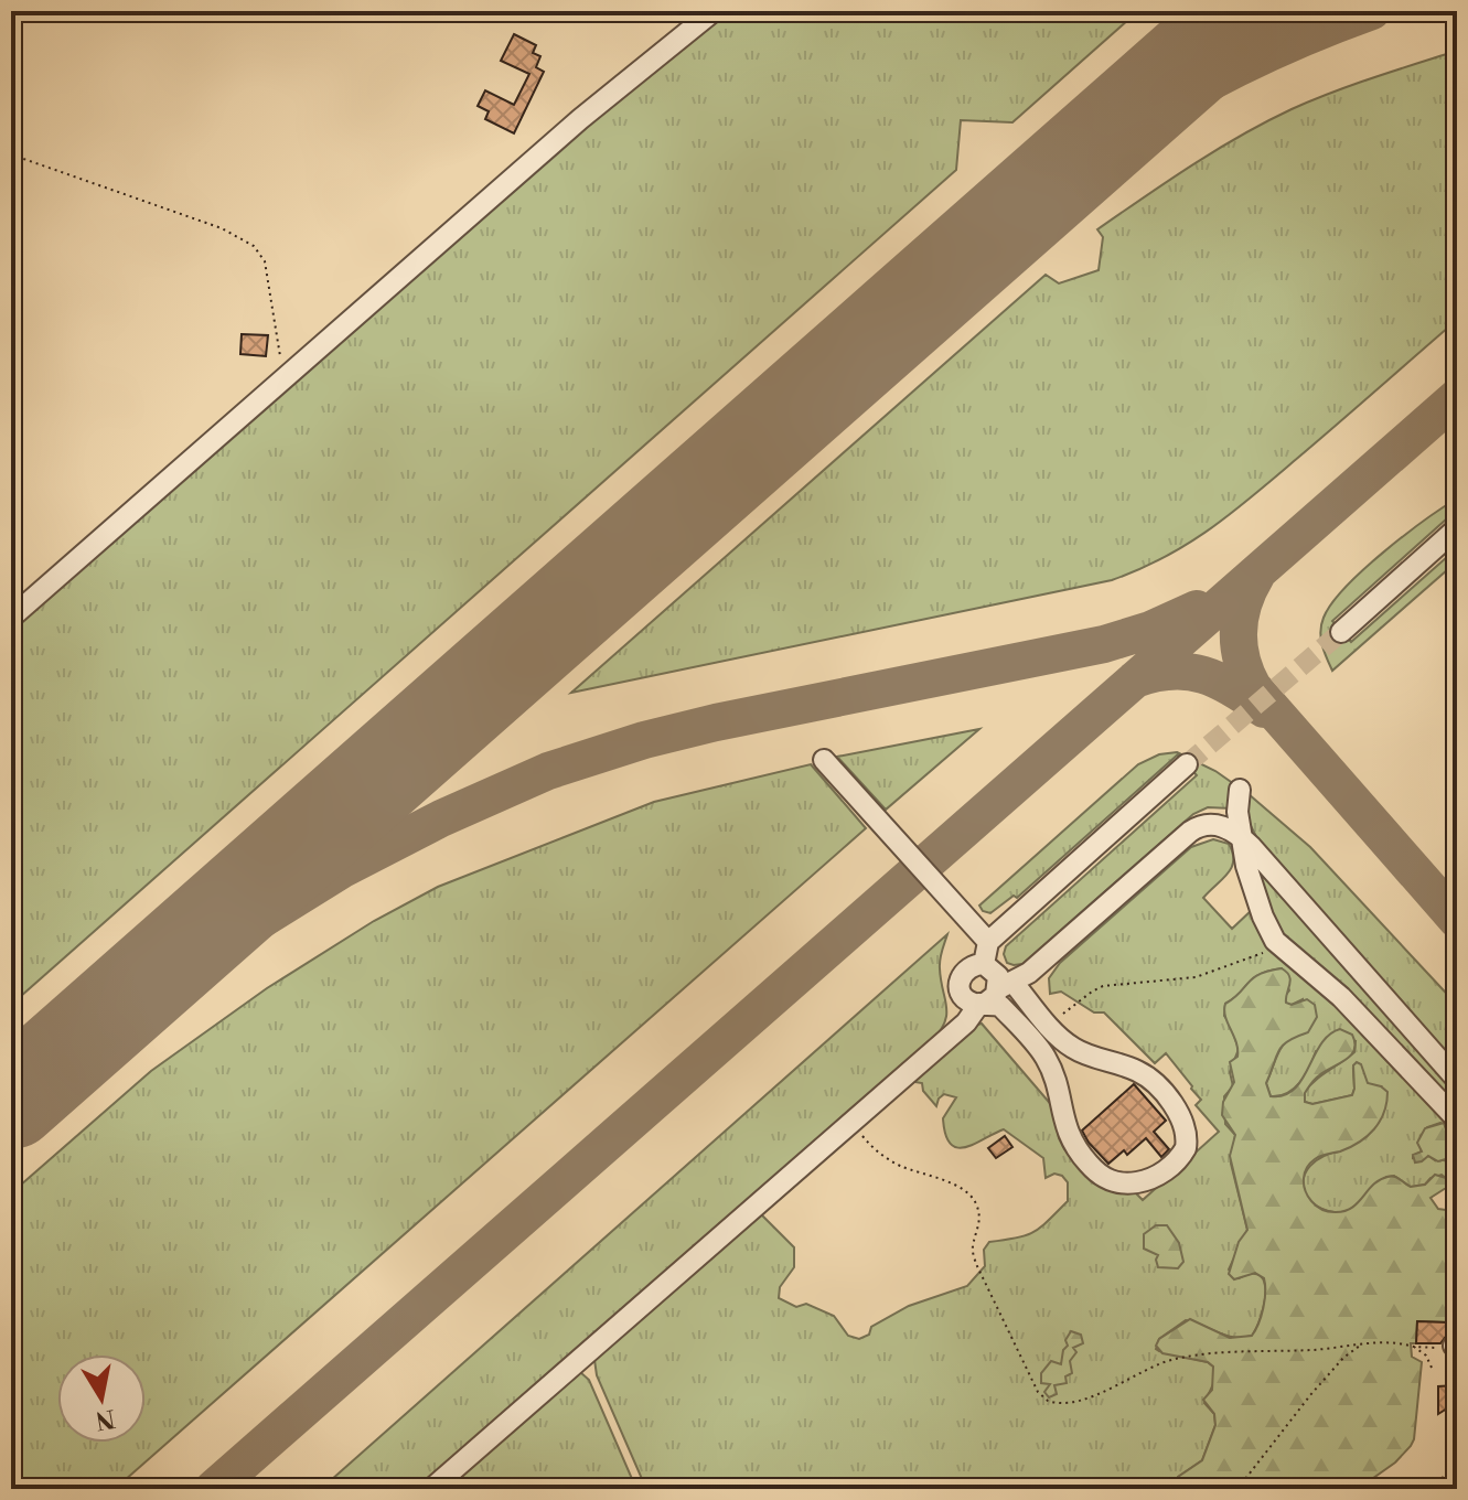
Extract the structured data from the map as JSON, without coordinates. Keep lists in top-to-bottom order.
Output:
{
  "north": "bottom"
}
